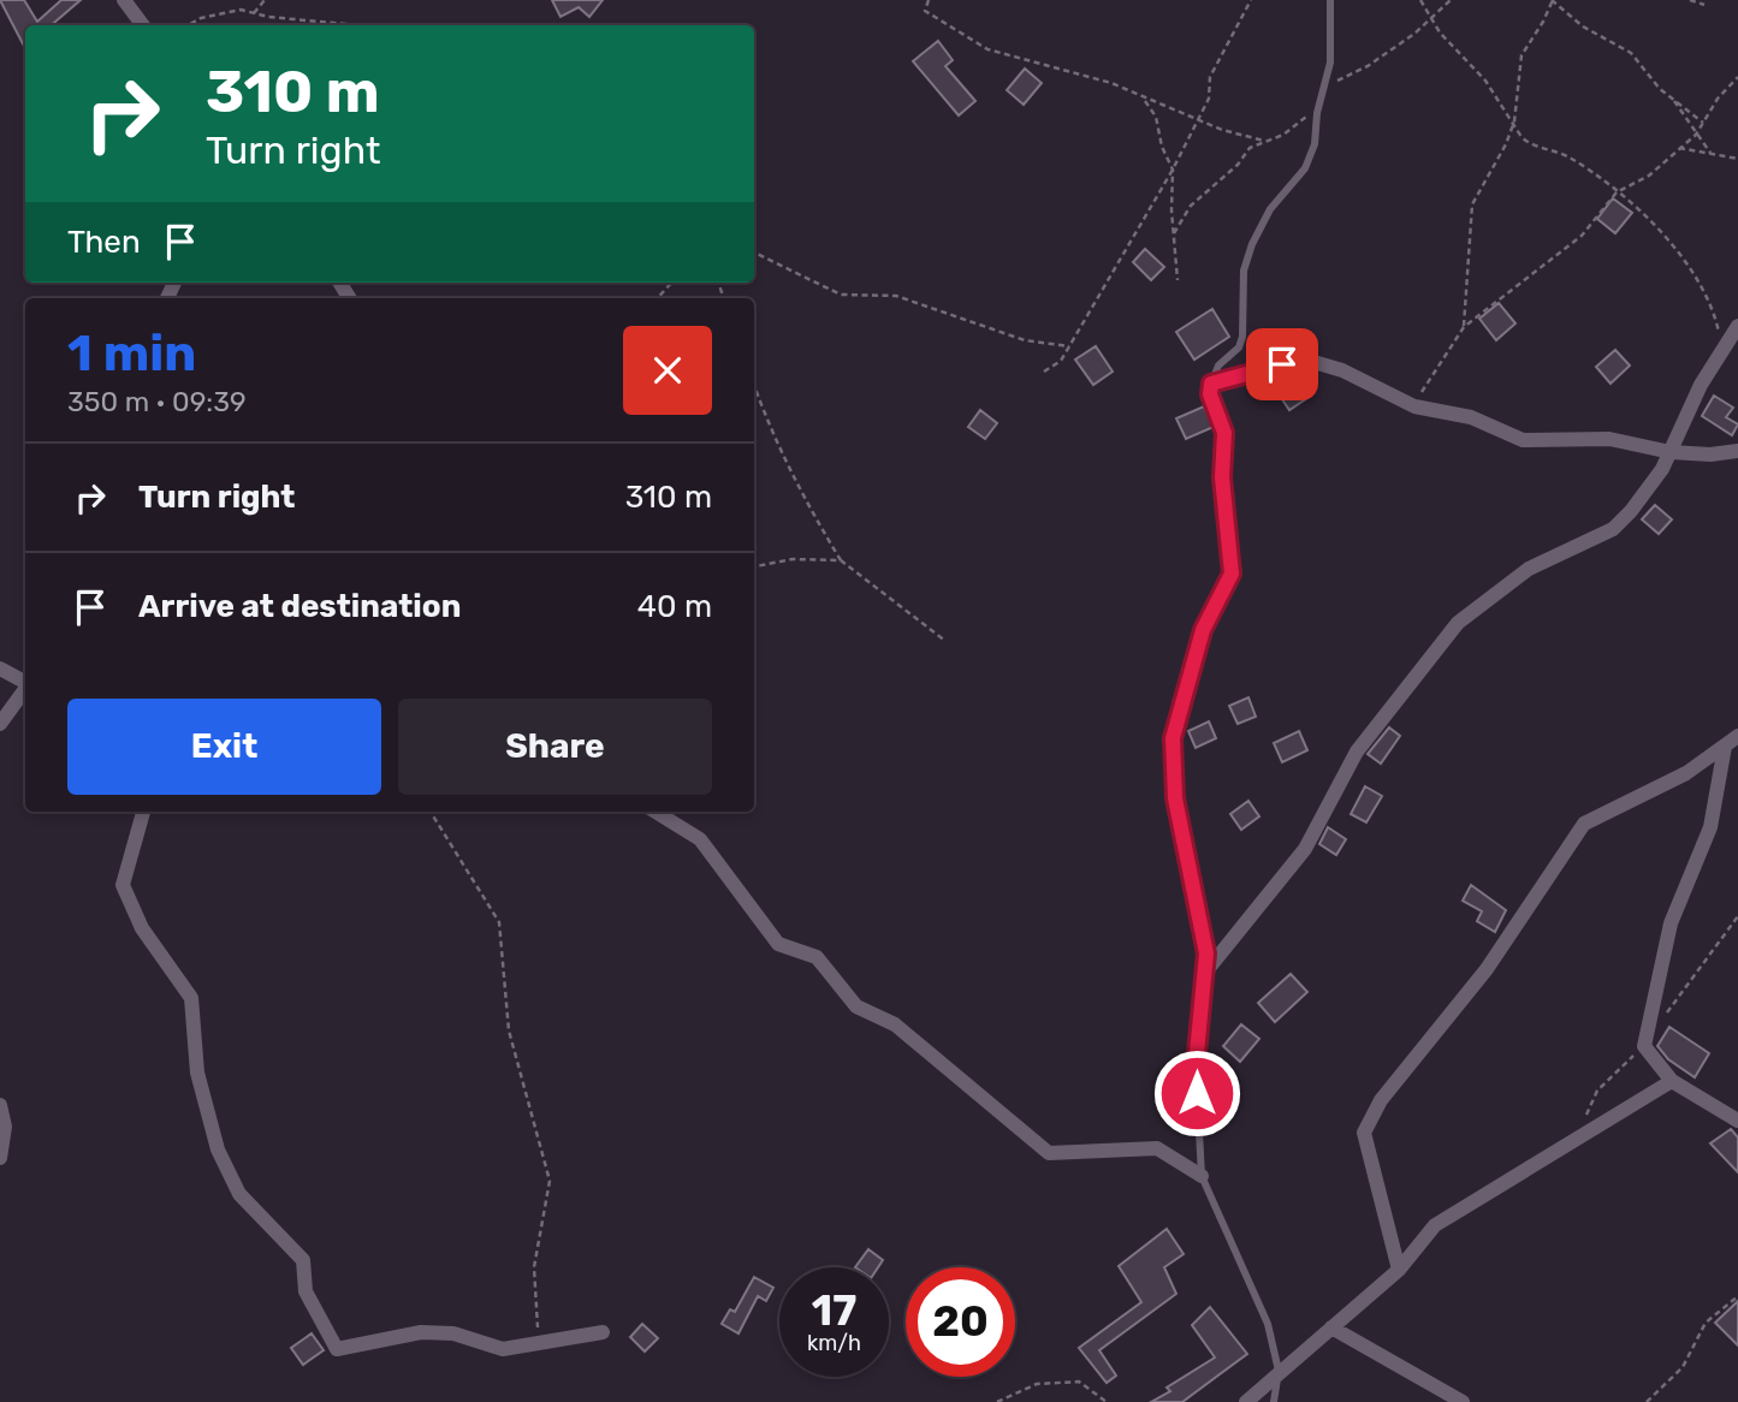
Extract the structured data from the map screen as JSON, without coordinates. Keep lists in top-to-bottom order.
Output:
{
  "page": {
    "turn": ["310 m", "Turn right"],
    "then": "Then",
    "heading": ["1 min", "350 m · 09:39"],
    "list": [
      {
        "name": "Turn right",
        "value": "310 m"
      },
      {
        "name": "Arrive at destination",
        "value": "40 m"
      }
    ],
    "buttons": ["Exit", "Share"],
    "speed": "17 km/h",
    "limit": "20"
  }
}
